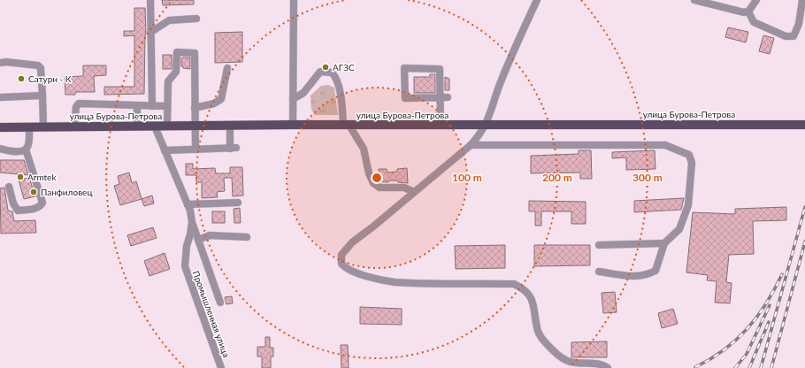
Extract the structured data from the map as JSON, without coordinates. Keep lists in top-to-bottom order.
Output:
{
  "streets": {
    "main road": ["улица Бурова-Петрова"],
    "street": ["Промышленная улица"]
  },
  "crossings": [
    ["улица Бурова-Петрова", "Промышленная улица"]
  ],
  "places": [
    "АГЗС",
    "Сатурн - К",
    "Armtek",
    "Панфиловец"
  ],
  "rings": ["100 m", "200 m", "300 m"]
}
